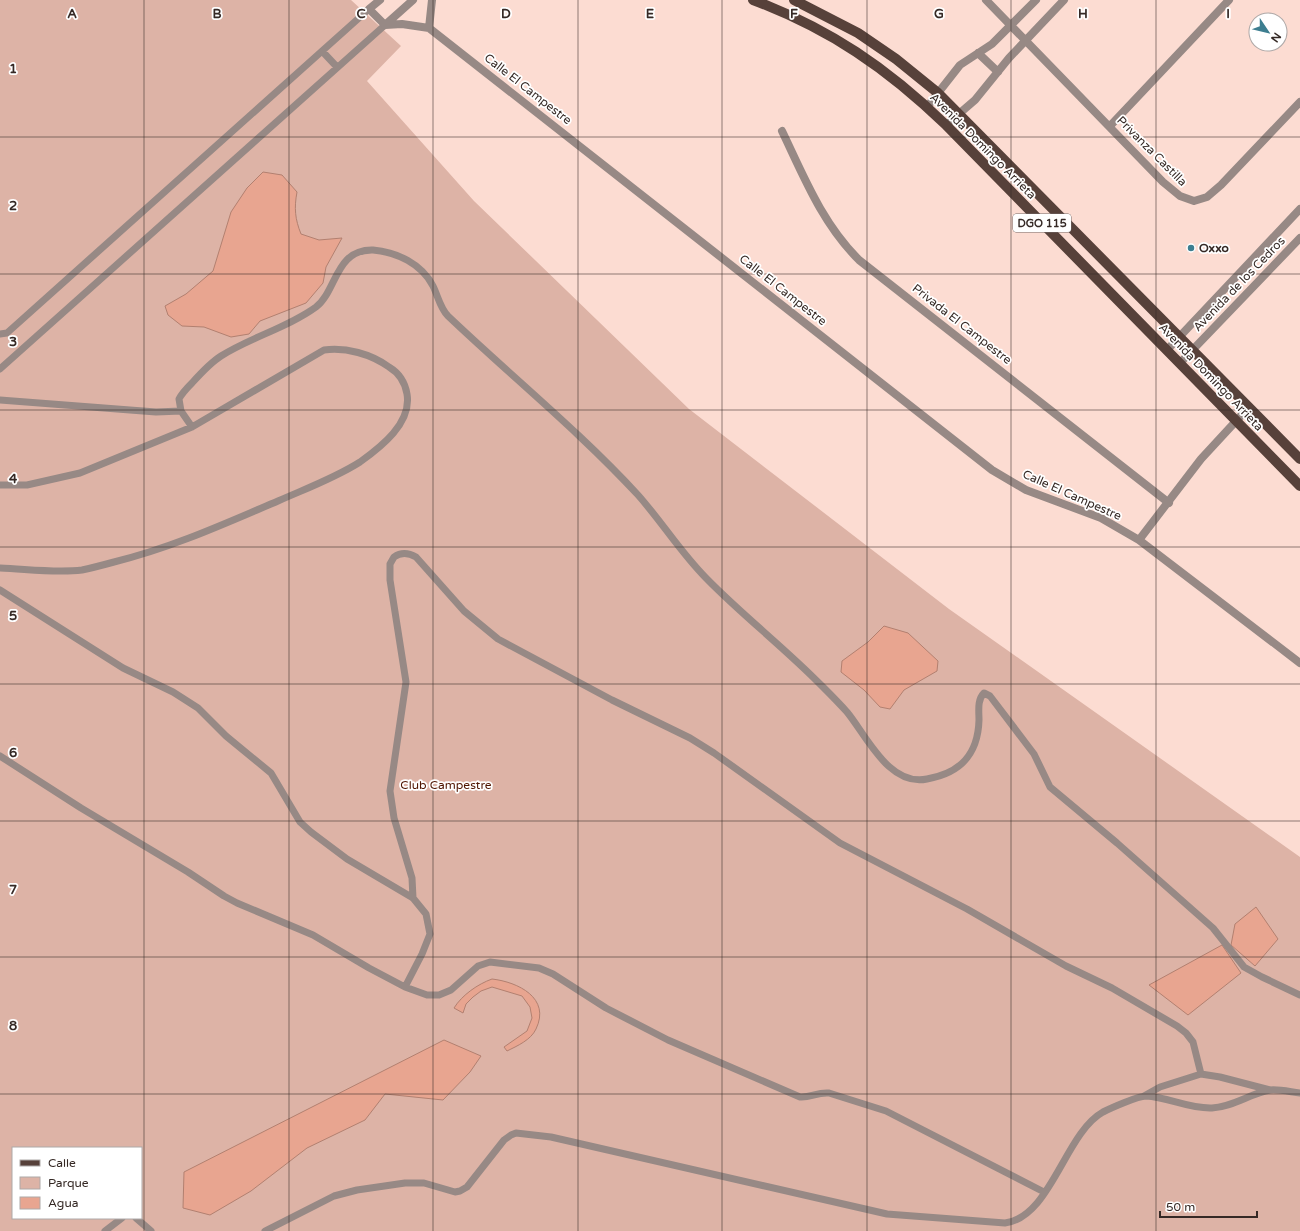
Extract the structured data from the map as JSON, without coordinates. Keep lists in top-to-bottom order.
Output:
{
  "streets": {
    "main road": ["Avenida Domingo Arrieta", "DGO 115"],
    "street": [
      "Calle El Campestre",
      "Privanza Castilla",
      "Avenida de los Cedros",
      "Privada El Campestre"
    ]
  },
  "crossings": [
    ["Avenida Domingo Arrieta", "Avenida de los Cedros"]
  ],
  "parks": ["Club Campestre"],
  "places": ["Oxxo"],
  "legend": ["Calle", "Parque", "Agua"],
  "scale_bar": "50 m",
  "north": "bottom right",
  "grid": {
    "columns": [
      "A",
      "B",
      "C",
      "D",
      "E",
      "F",
      "G",
      "H",
      "I"
    ],
    "rows": [
      "1",
      "2",
      "3",
      "4",
      "5",
      "6",
      "7",
      "8"
    ]
  }
}
